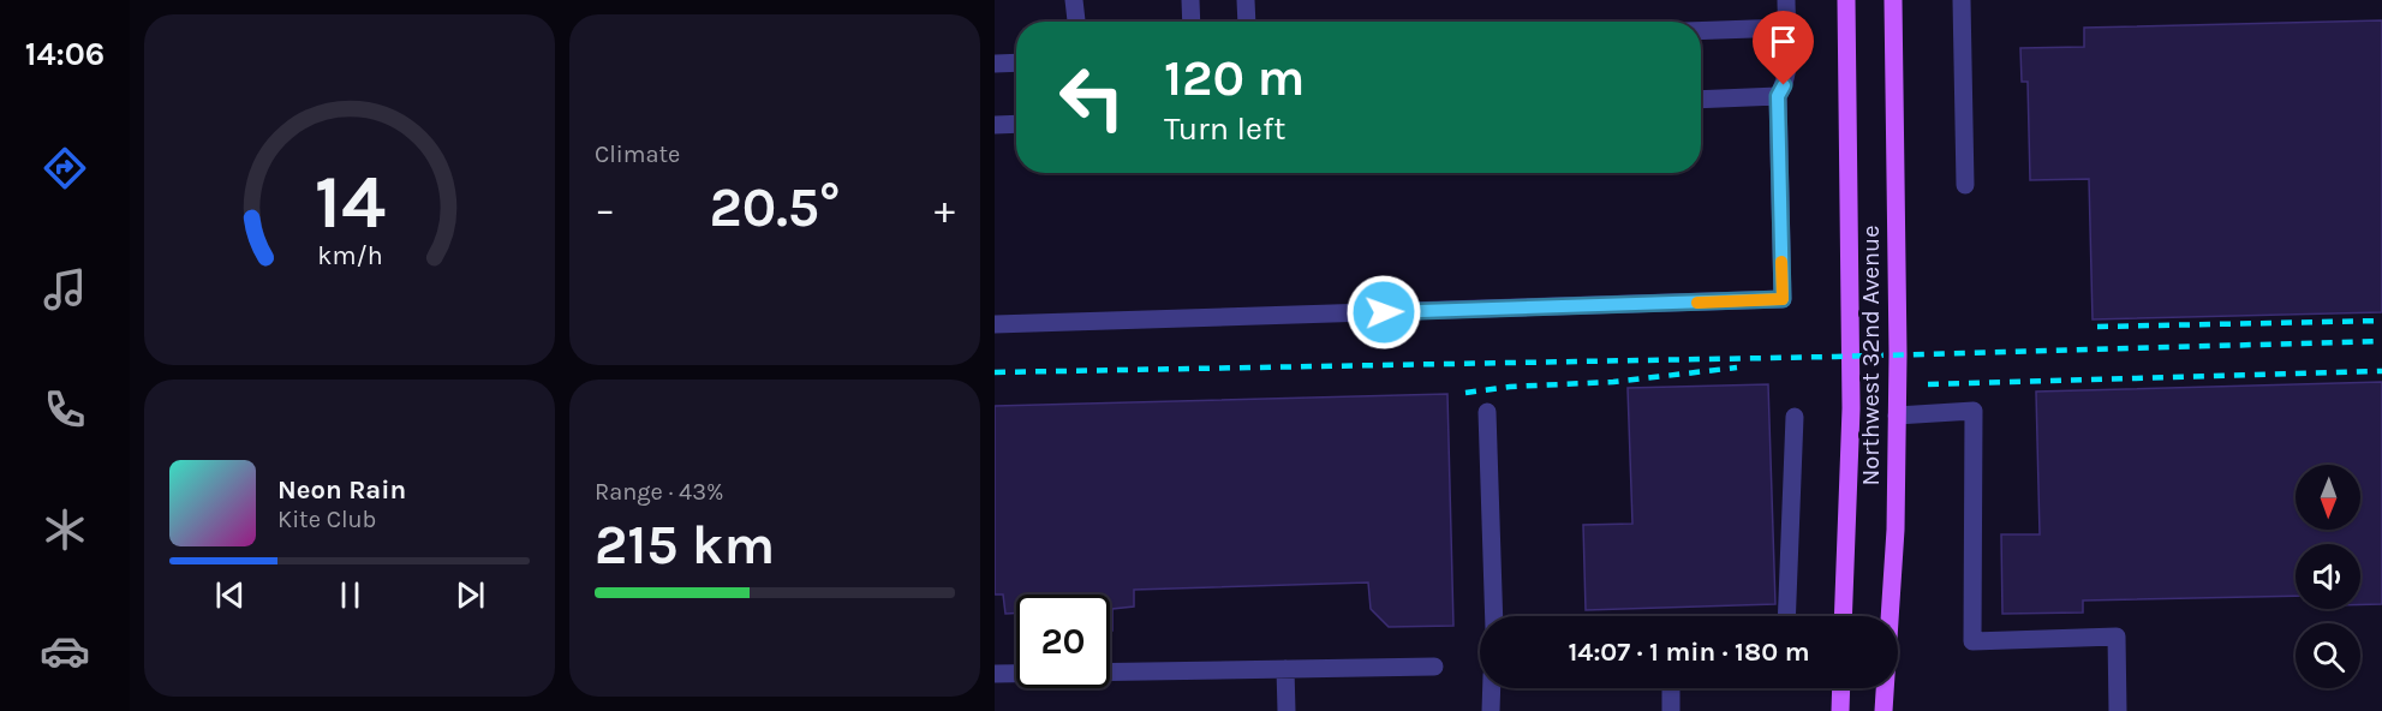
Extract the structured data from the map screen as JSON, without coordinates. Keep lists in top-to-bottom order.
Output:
{
  "streets": {
    "main road": ["Northwest 32nd Avenue"]
  },
  "north": "bottom",
  "page": {
    "tabs": "14:06",
    "tile": [
      "Climate",
      ["Range · 43%", "215 km"]
    ],
    "turn": ["120 m", "Turn left"],
    "heat": ["−", "20.5°", "+"],
    "song": ["Neon Rain", "Kite Club"],
    "limit": "20",
    "trip": "14:07 · 1 min · 180 m",
    "gauge": ["14", "km/h"]
  }
}
